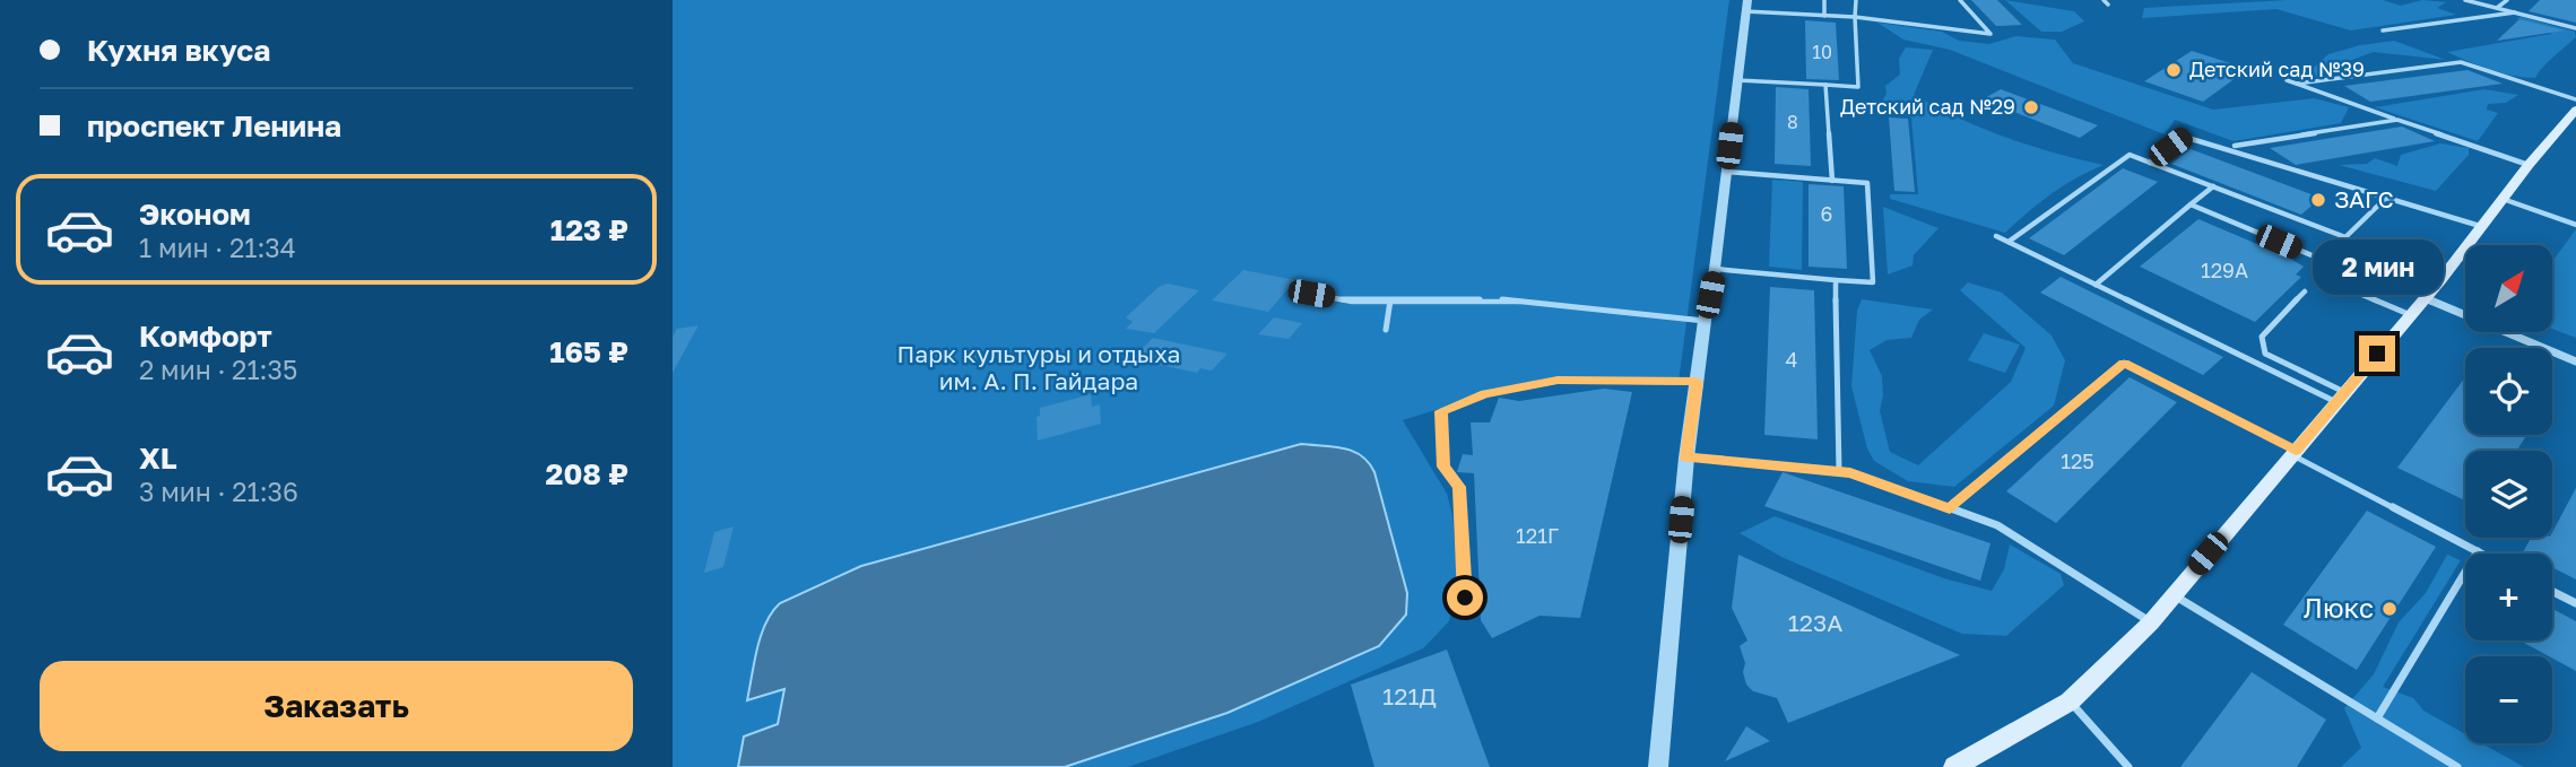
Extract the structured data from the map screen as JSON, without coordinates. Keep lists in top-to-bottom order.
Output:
{
  "parks": ["Парк культуры и отдыха им. А. П. Гайдара"],
  "places": [
    "Детский сад №39",
    "Детский сад №29",
    "ЗАГС",
    "Люкс"
  ],
  "house_numbers": [
    "10",
    "8",
    "6",
    "129А",
    "4",
    "125",
    "121Г",
    "123А",
    "121Д"
  ],
  "north": "top right",
  "page": {
    "banner": ["Кухня вкуса", "проспект Ленина"],
    "list": [
      {
        "name": "Эконом",
        "note": "1 мин · 21:34",
        "value": "123 ₽"
      },
      {
        "name": "Комфорт",
        "note": "2 мин · 21:35",
        "value": "165 ₽"
      },
      {
        "name": "XL",
        "note": "3 мин · 21:36",
        "value": "208 ₽"
      }
    ],
    "bubble": "2 мин",
    "map_buttons": ["+", "−"],
    "buttons": "Заказать"
  }
}
